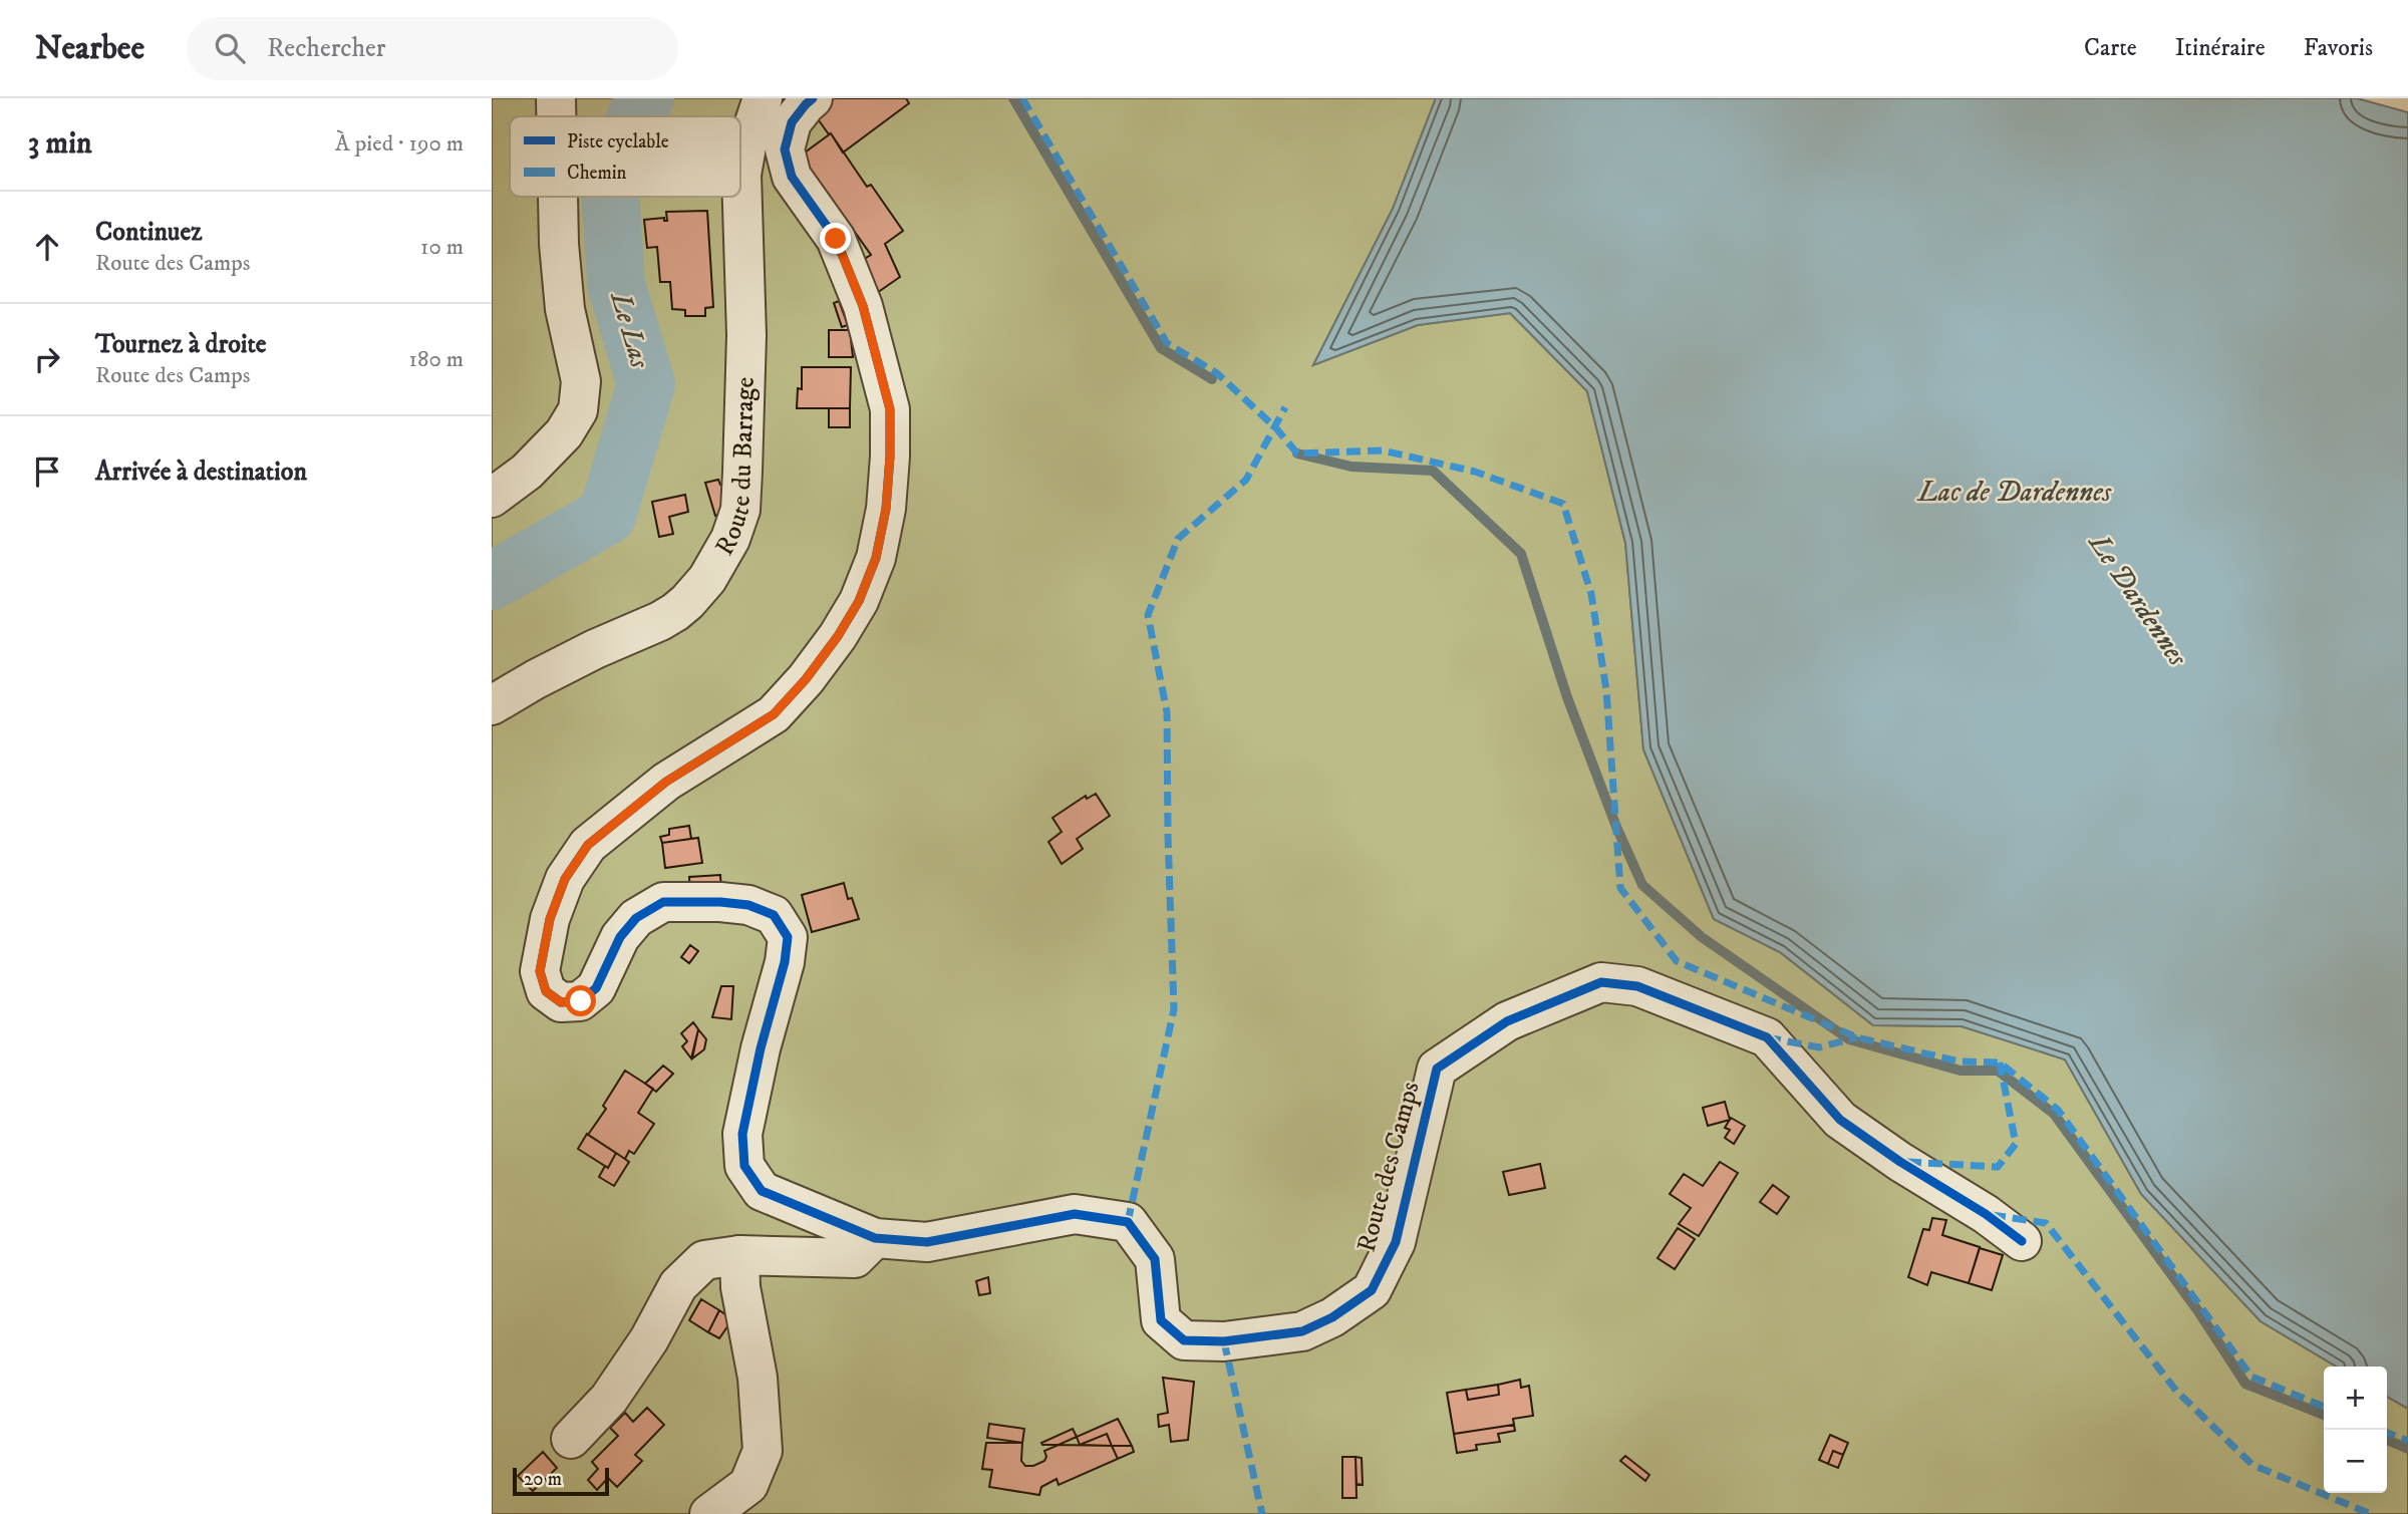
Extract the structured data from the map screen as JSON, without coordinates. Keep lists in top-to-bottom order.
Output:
{
  "streets": {
    "street": ["Route du Barrage", "Route des Camps"]
  },
  "water": ["Le Las", "Lac de Dardennes", "Le Dardennes"],
  "legend": ["Piste cyclable", "Chemin"],
  "scale_bar": "20 m",
  "page": {
    "header": "Nearbee",
    "search": "Rechercher",
    "nav": ["Carte", "Itinéraire", "Favoris"],
    "heading": ["3 min", "À pied · 190 m"],
    "list": [
      ["Continuez", "Route des Camps", "10 m"],
      ["Tournez à droite", "Route des Camps", "180 m"],
      "Arrivée à destination"
    ],
    "map_buttons": ["+", "−"],
    "scale": "20 m"
  }
}
